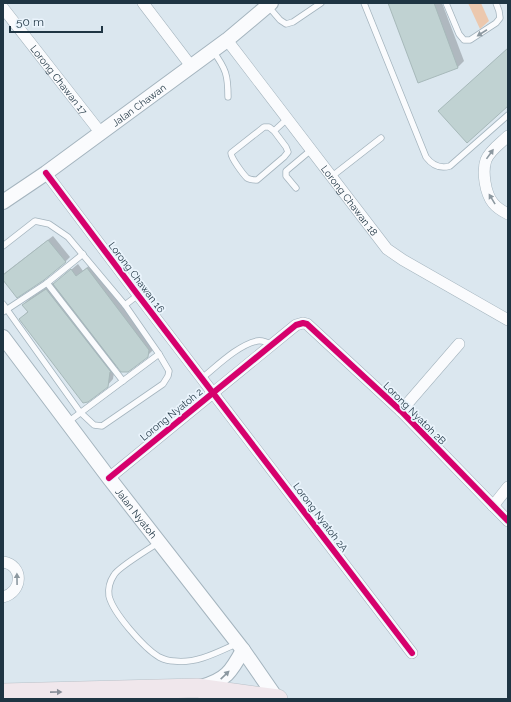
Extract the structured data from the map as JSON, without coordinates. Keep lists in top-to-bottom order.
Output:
{
  "streets": {
    "street": [
      "Lorong Chawan 17",
      "Jalan Chawan",
      "Lorong Chawan 18",
      "Lorong Chawan 16",
      "Lorong Nyatoh 2B",
      "Lorong Nyatoh 2",
      "Jalan Nyatoh",
      "Lorong Nyatoh 2A"
    ]
  },
  "crossings": [
    ["Lorong Chawan 17", "Jalan Chawan"],
    ["Jalan Chawan", "Lorong Chawan 18"],
    ["Jalan Chawan", "Lorong Chawan 16"],
    ["Lorong Chawan 16", "Lorong Nyatoh 2"],
    ["Lorong Chawan 16", "Lorong Nyatoh 2A"],
    ["Lorong Nyatoh 2B", "Lorong Nyatoh 2"],
    ["Lorong Nyatoh 2", "Jalan Nyatoh"],
    ["Lorong Nyatoh 2", "Lorong Nyatoh 2A"]
  ],
  "scale_bar": "50 m"
}
